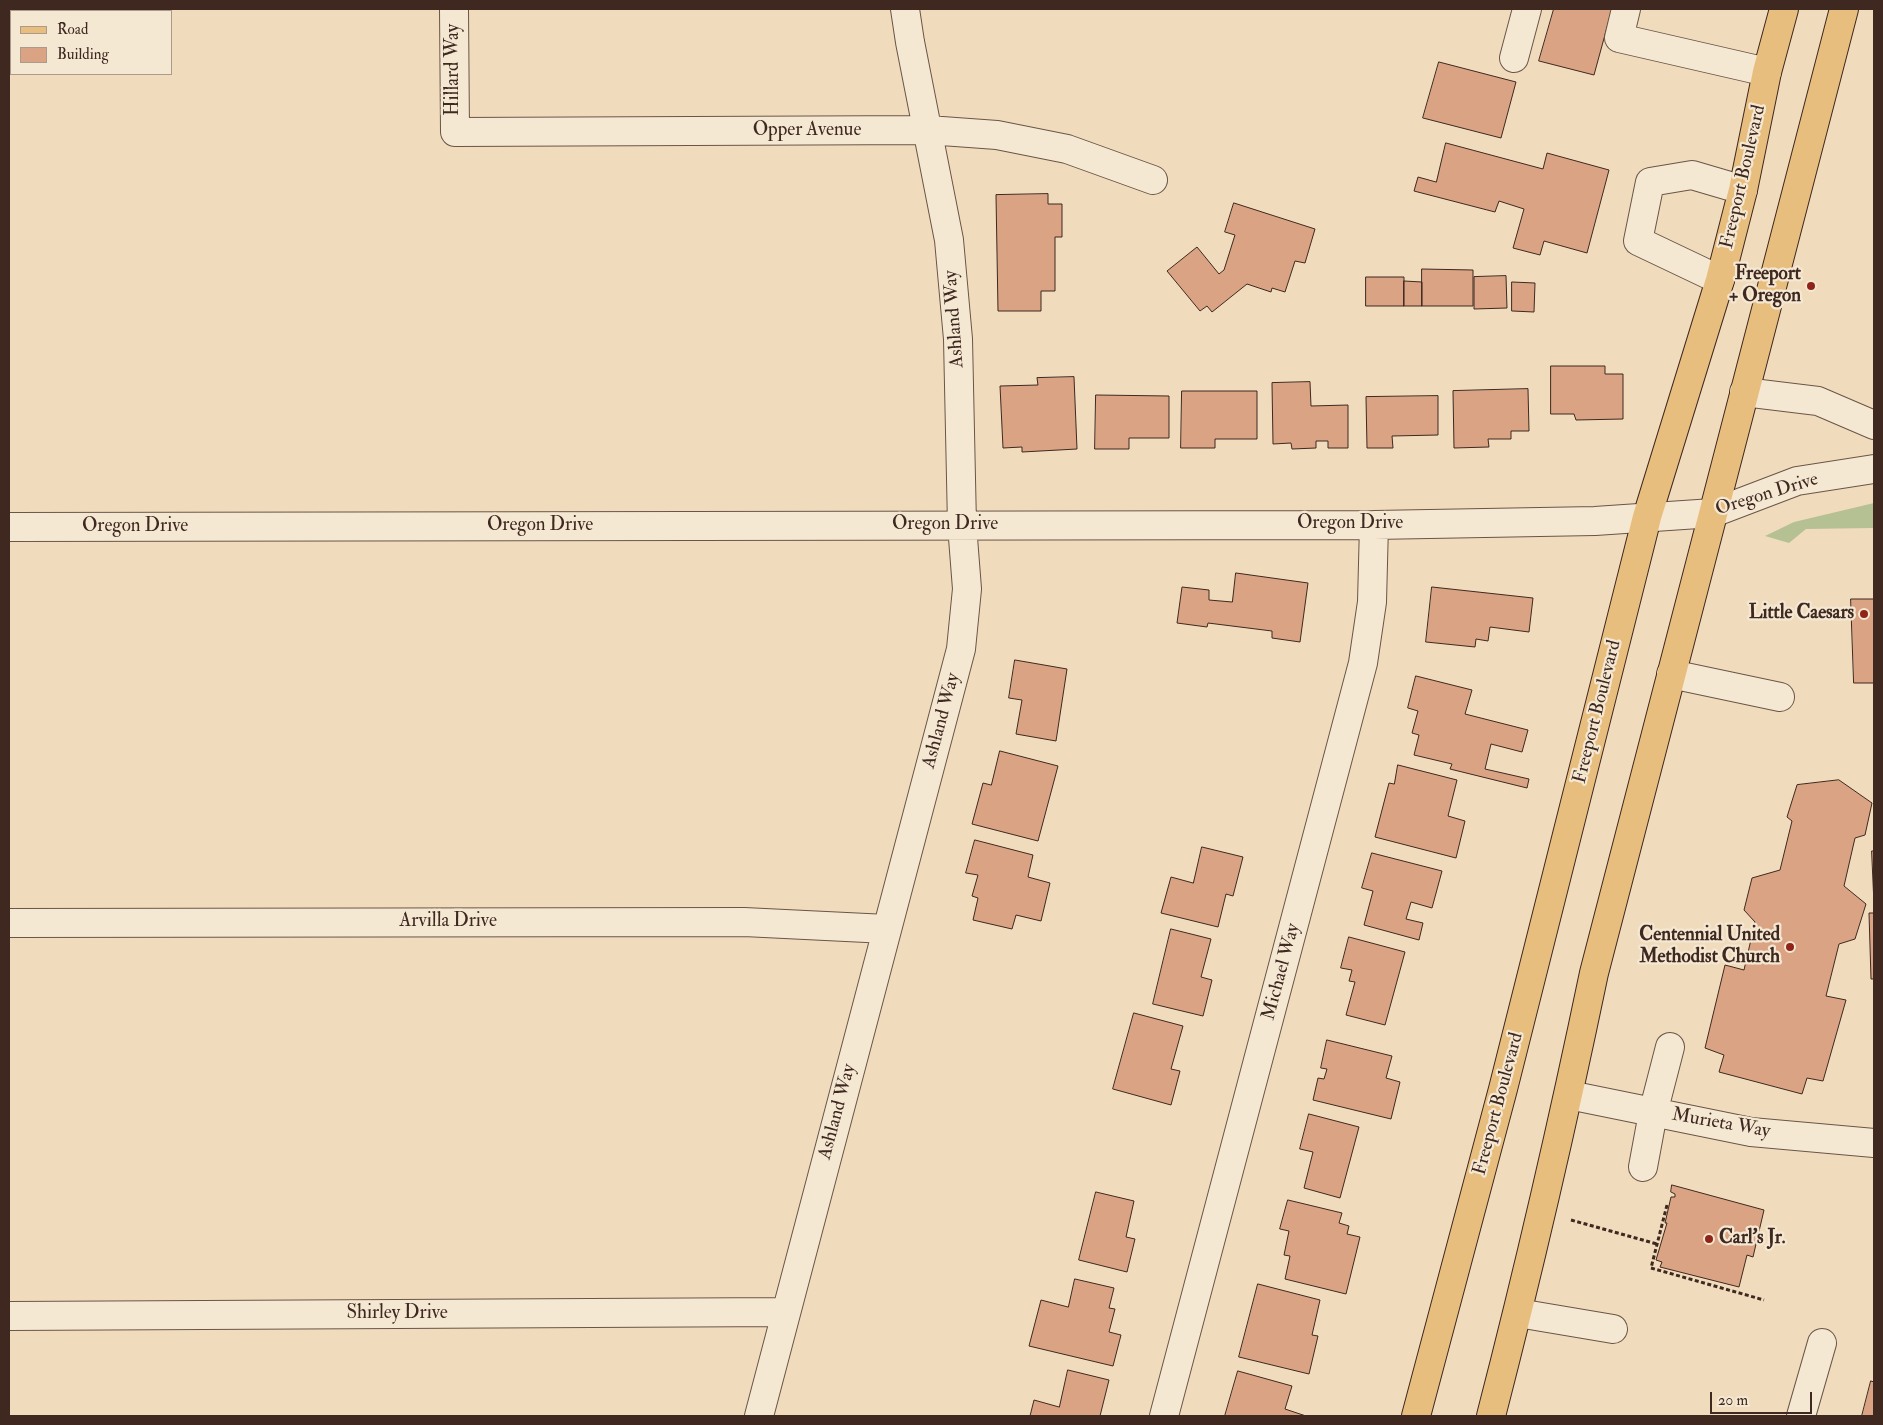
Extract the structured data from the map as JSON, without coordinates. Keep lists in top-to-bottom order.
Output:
{
  "streets": {
    "main road": ["Freeport Boulevard"],
    "street": [
      "Hillard Way",
      "Opper Avenue",
      "Ashland Way",
      "Oregon Drive",
      "Arvilla Drive",
      "Michael Way",
      "Murieta Way",
      "Shirley Drive"
    ]
  },
  "crossings": [
    ["Hillard Way", "Opper Avenue"],
    ["Opper Avenue", "Ashland Way"],
    ["Freeport Boulevard", "Oregon Drive"],
    ["Ashland Way", "Oregon Drive"],
    ["Ashland Way", "Arvilla Drive"],
    ["Ashland Way", "Shirley Drive"],
    ["Oregon Drive", "Michael Way"]
  ],
  "places": [
    "Freeport + Oregon",
    "Little Caesars",
    "Centennial United Methodist Church",
    "Carl's Jr."
  ],
  "legend": ["Road", "Building"],
  "scale_bar": "20 m"
}
